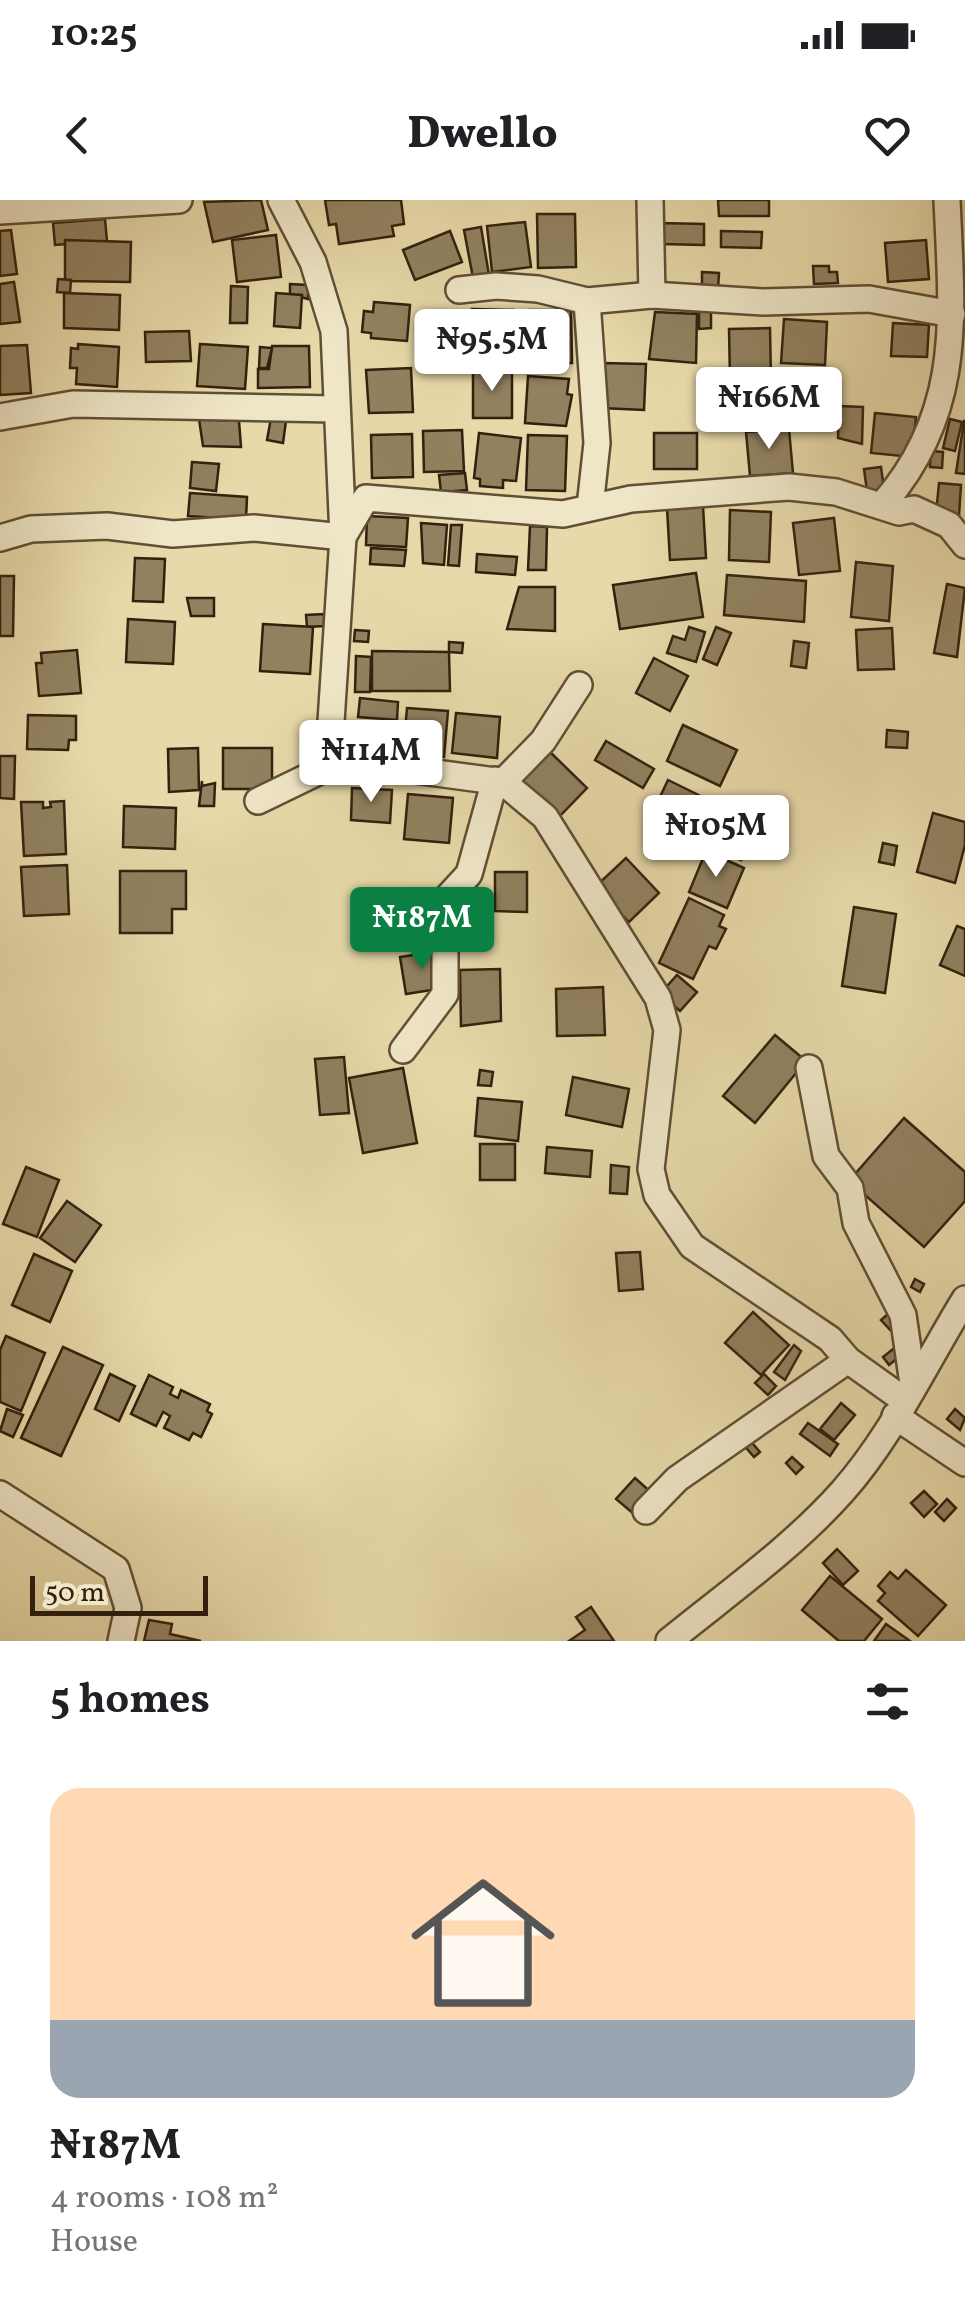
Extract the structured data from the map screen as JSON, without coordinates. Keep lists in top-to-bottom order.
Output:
{
  "scale_bar": "50 m",
  "page": {
    "status": "10:25",
    "header": "Dwello",
    "price": [
      "₦95.5M",
      "₦166M",
      "₦114M",
      "₦105M",
      "₦187M"
    ],
    "scale": "50 m",
    "heading": "5 homes",
    "list": [
      {
        "name": "₦187M",
        "note": "4 rooms · 108 m² · House"
      }
    ]
  }
}
